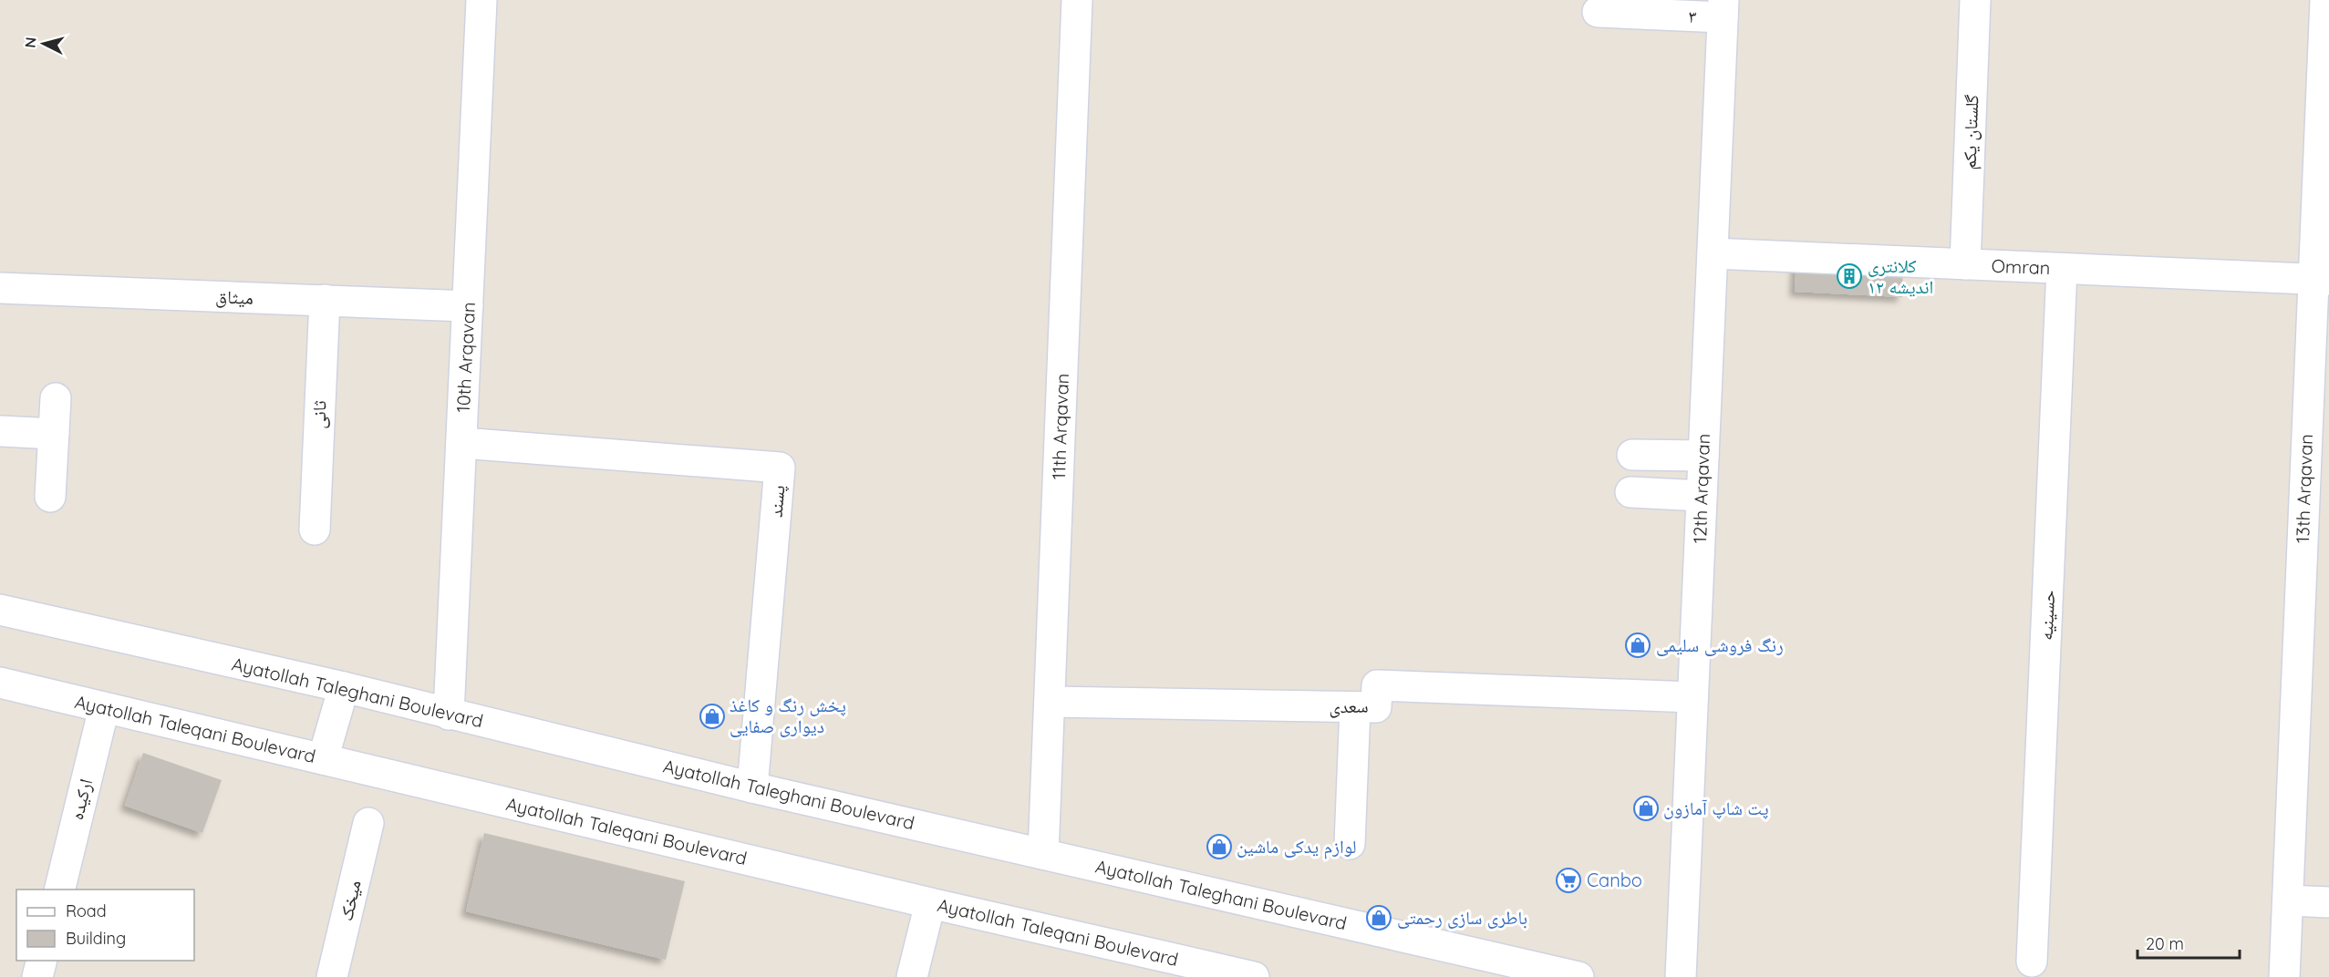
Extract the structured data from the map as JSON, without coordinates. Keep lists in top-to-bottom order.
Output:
{
  "streets": {
    "street": [
      "۳",
      "گلستان یکم",
      "Omran",
      "میثاق",
      "10th Arqavan",
      "ثانی",
      "11th Arqavan",
      "12th Arqavan",
      "13th Arqavan",
      "پسند",
      "حسینیه",
      "Ayatollah Taleghani Boulevard",
      "سعدی",
      "Ayatollah Taleqani Boulevard",
      "ارکیده",
      "میخک"
    ]
  },
  "crossings": [
    ["۳", "12th Arqavan"],
    ["گلستان یکم", "Omran"],
    ["Omran", "12th Arqavan"],
    ["Omran", "13th Arqavan"],
    ["Omran", "حسینیه"],
    ["میثاق", "10th Arqavan"],
    ["میثاق", "ثانی"],
    ["10th Arqavan", "پسند"],
    ["10th Arqavan", "Ayatollah Taleghani Boulevard"],
    ["11th Arqavan", "Ayatollah Taleghani Boulevard"],
    ["11th Arqavan", "سعدی"],
    ["12th Arqavan", "سعدی"],
    ["پسند", "Ayatollah Taleghani Boulevard"],
    ["Ayatollah Taleqani Boulevard", "ارکیده"]
  ],
  "places": {
    "building": ["کلانتری ۱۲ اندیشه"],
    "shop": [
      "رنگ فروشی سلیمی",
      "پخش رنگ و کاغذ دیواری صفایی",
      "پت شاپ آمازون",
      "لوازم یدکی ماشین",
      "باطری سازی رحمتی"
    ],
    "supermarket": ["Canbo"]
  },
  "legend": ["Road", "Building"],
  "scale_bar": "20 m",
  "north": "left"
}
